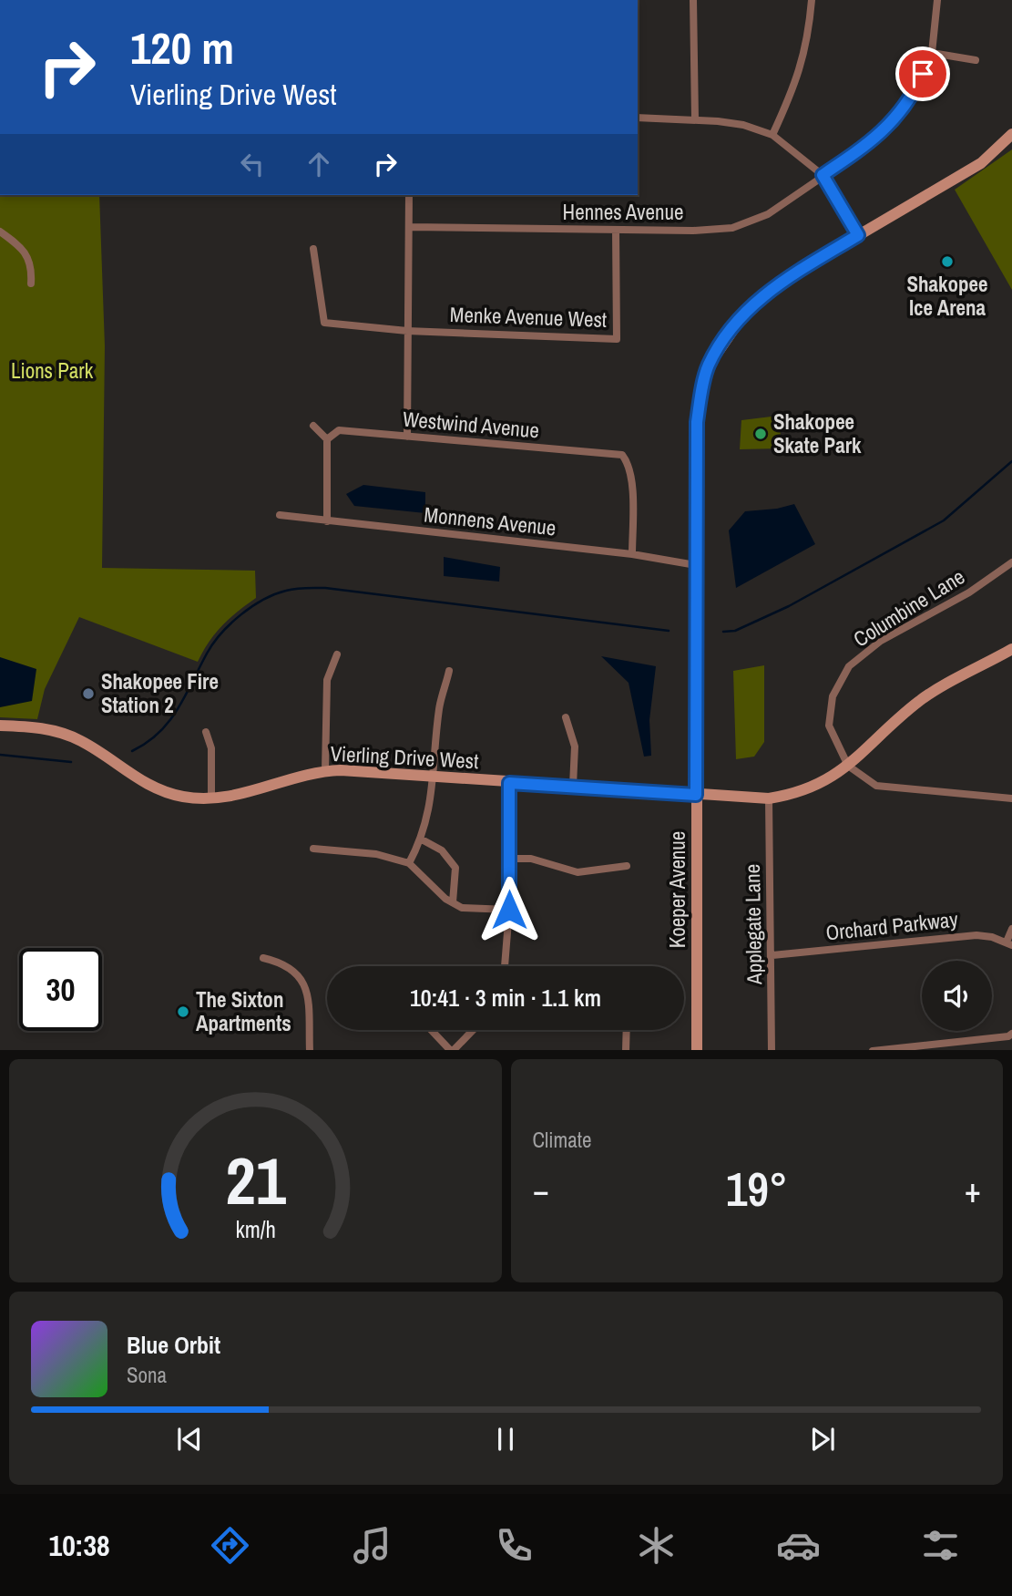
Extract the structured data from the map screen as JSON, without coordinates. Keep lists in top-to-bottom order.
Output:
{
  "streets": {
    "street": [
      "Hennes Avenue",
      "Menke Avenue West",
      "Westwind Avenue",
      "Monnens Avenue",
      "Columbine Lane",
      "Vierling Drive West",
      "Koeper Avenue",
      "Applegate Lane",
      "Orchard Parkway"
    ]
  },
  "crossings": [
    ["Hennes Avenue", "Menke Avenue West"],
    ["Westwind Avenue", "Monnens Avenue"],
    ["Monnens Avenue", "Koeper Avenue"],
    ["Columbine Lane", "Vierling Drive West"],
    ["Vierling Drive West", "Koeper Avenue"],
    ["Vierling Drive West", "Applegate Lane"],
    ["Applegate Lane", "Orchard Parkway"]
  ],
  "parks": ["Lions Park"],
  "places": [
    "Shakopee Ice Arena",
    "Shakopee Skate Park",
    "Shakopee Fire Station 2",
    "The Sixton Apartments"
  ],
  "page": {
    "turn": ["120 m", "Vierling Drive West"],
    "limit": "30",
    "trip": "10:41 · 3 min · 1.1 km",
    "tile": "Climate",
    "heat": ["−", "19°", "+"],
    "song": ["Blue Orbit", "Sona"],
    "tabs": "10:38",
    "gauge": ["21", "km/h"]
  }
}
